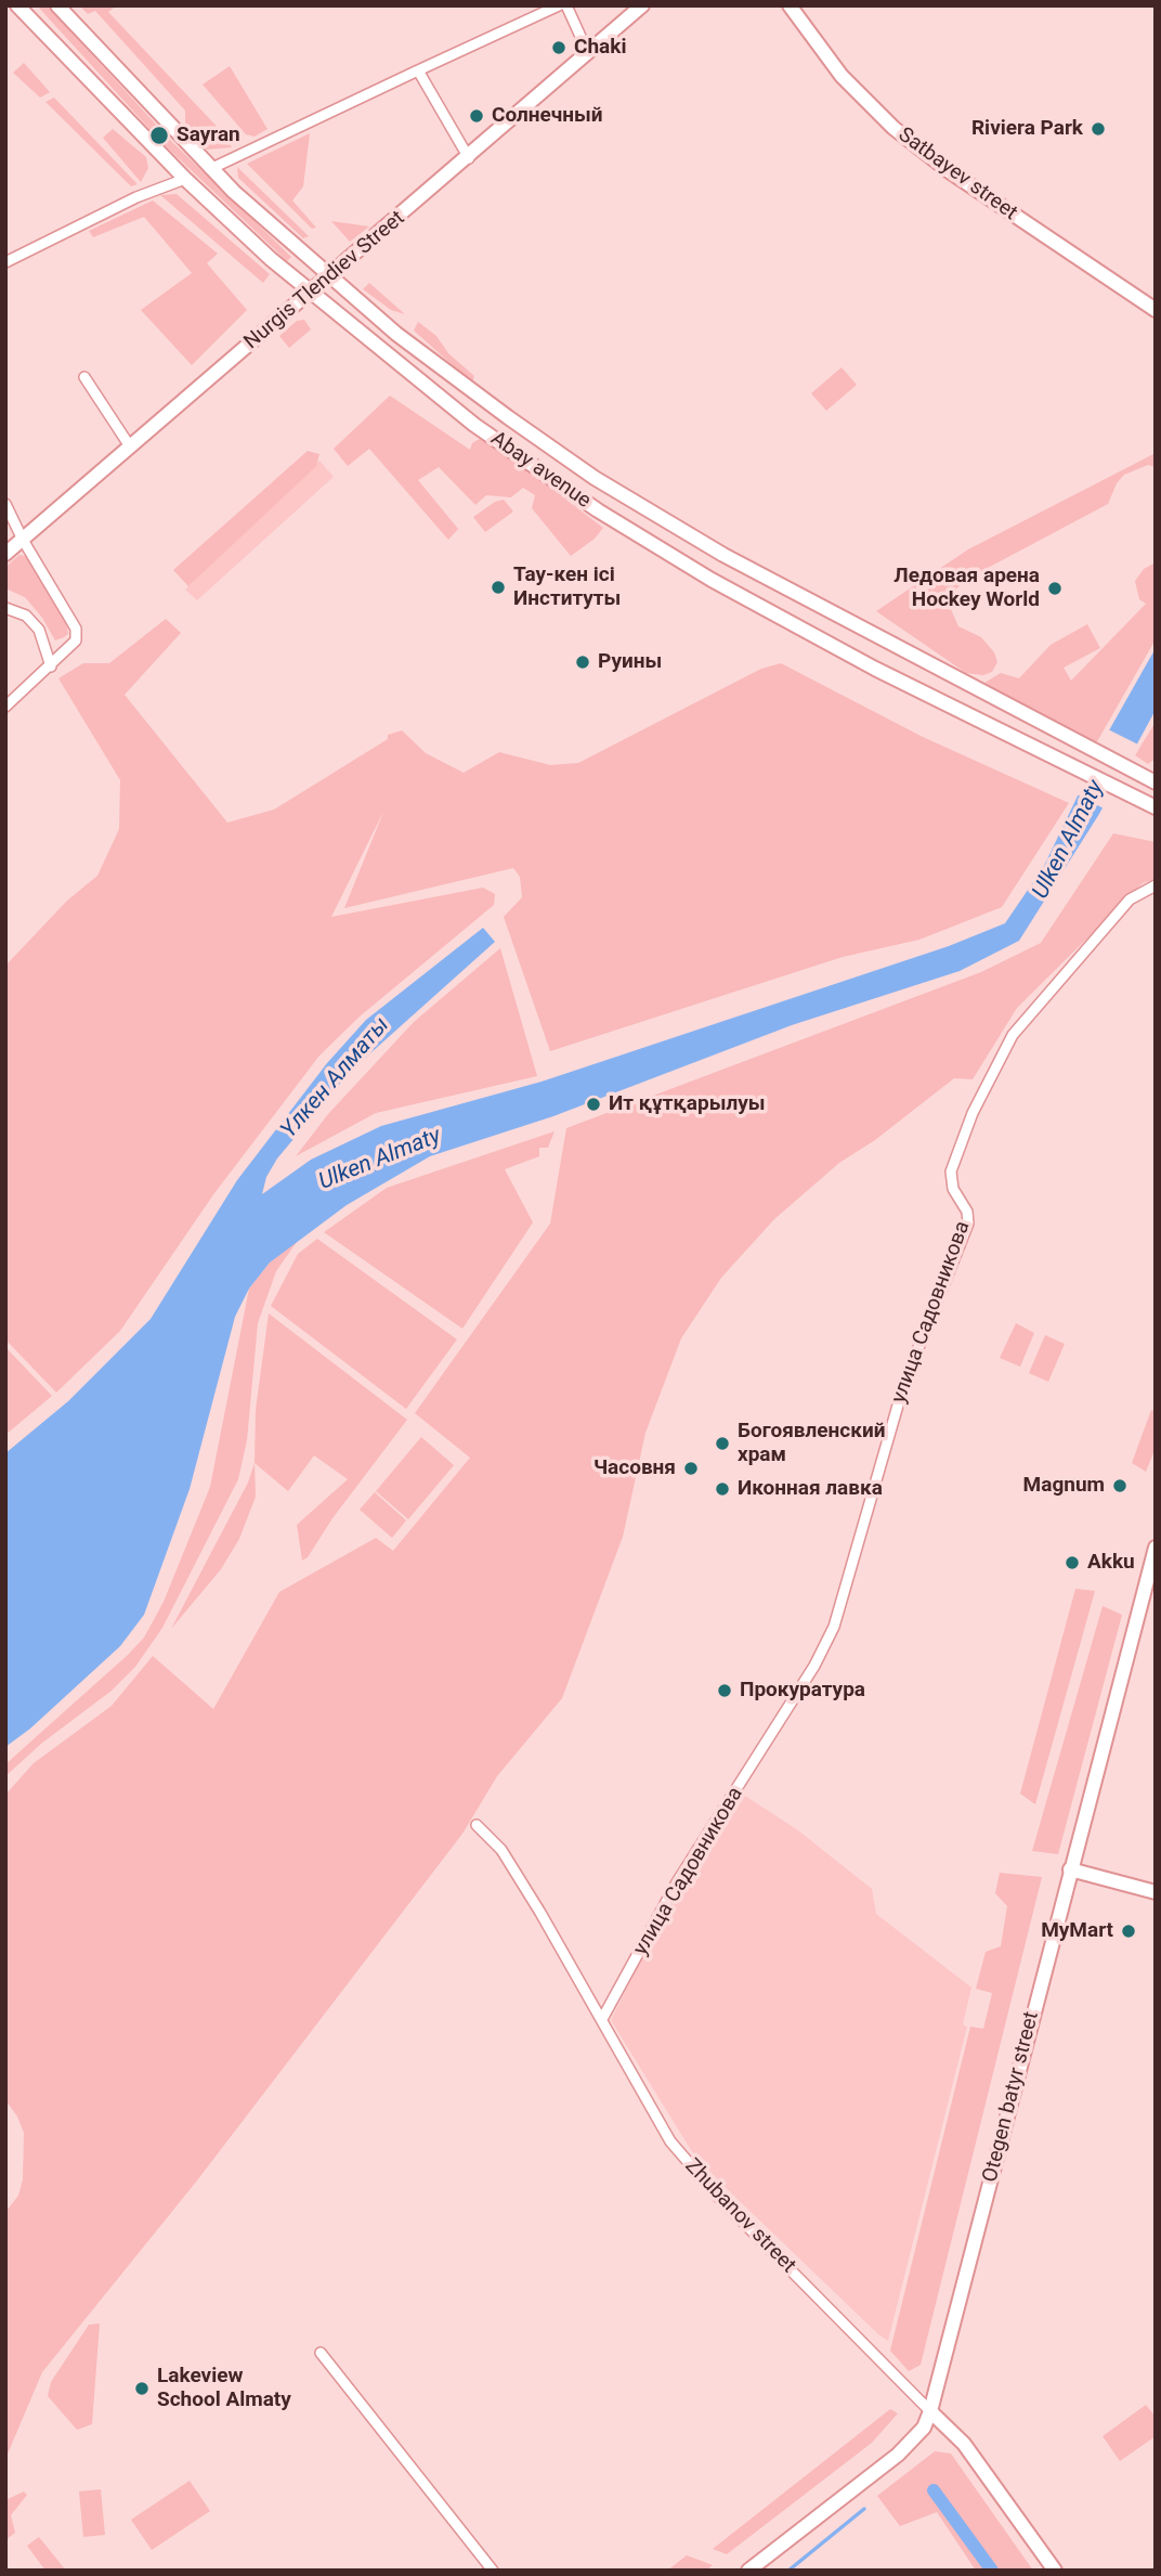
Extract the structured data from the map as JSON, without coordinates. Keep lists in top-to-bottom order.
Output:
{
  "streets": {
    "main road": [
      "Satbayev street",
      "Nurgis Tlendiev Street",
      "Abay avenue",
      "Otegen batyr street",
      "Zhubanov street"
    ],
    "street": ["улица Садовникова"]
  },
  "crossings": [
    ["Nurgis Tlendiev Street", "Abay avenue"],
    ["улица Садовникова", "Zhubanov street"],
    ["Otegen batyr street", "Zhubanov street"]
  ],
  "water": ["Ulken Almaty", "Үлкен Алматы"],
  "places": [
    "Chaki",
    "Солнечный",
    "Riviera Park",
    "Sayran",
    "Тау-кен ісі Институты",
    "Ледовая арена Hockey World",
    "Руины",
    "Ит құтқарылуы",
    "Богоявленский храм",
    "Часовня",
    "Magnum",
    "Иконная лавка",
    "Akku",
    "Прокуратура",
    "MyMart",
    "Lakeview School Almaty"
  ]
}
